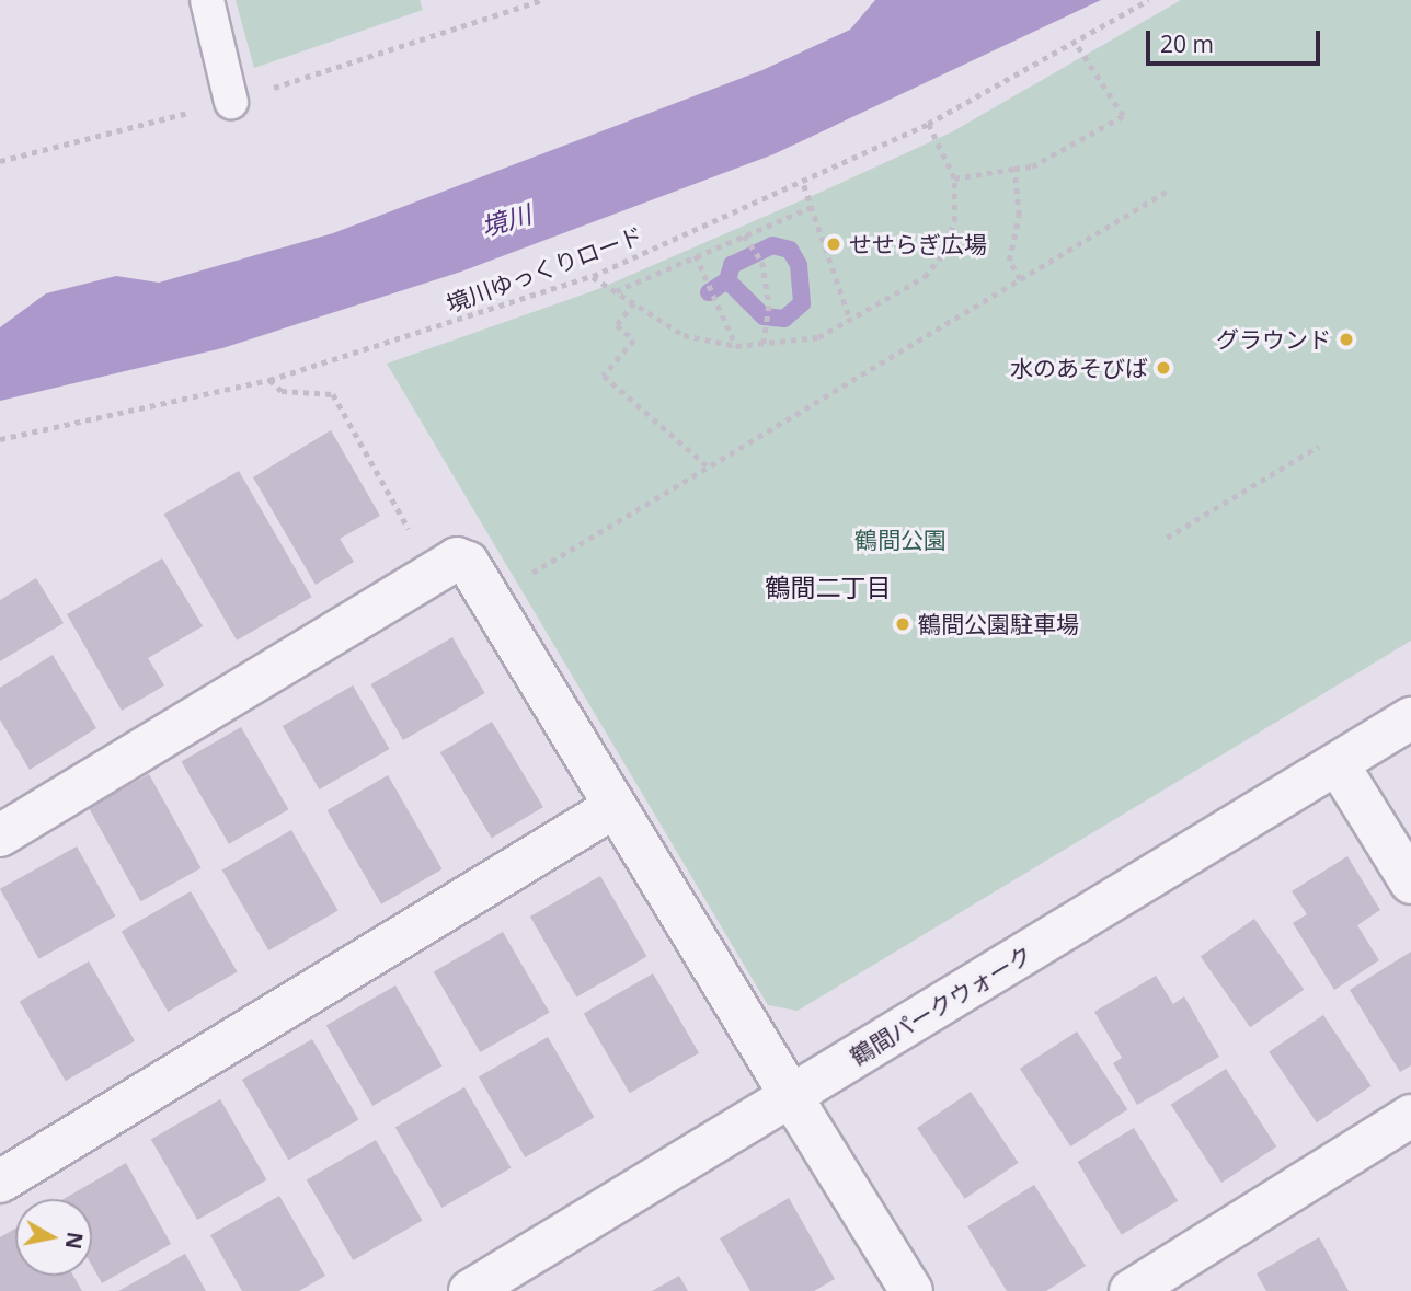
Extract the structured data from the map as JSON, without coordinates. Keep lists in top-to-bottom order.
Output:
{
  "streets": {
    "street": ["鶴間パークウォーク"],
    "path": ["境川ゆっくりロード"]
  },
  "districts": ["鶴間二丁目"],
  "water": ["境川"],
  "parks": ["鶴間公園"],
  "places": [
    "せせらぎ広場",
    "グラウンド",
    "水のあそびば",
    "鶴間公園駐車場"
  ],
  "scale_bar": "20 m",
  "north": "right"
}
